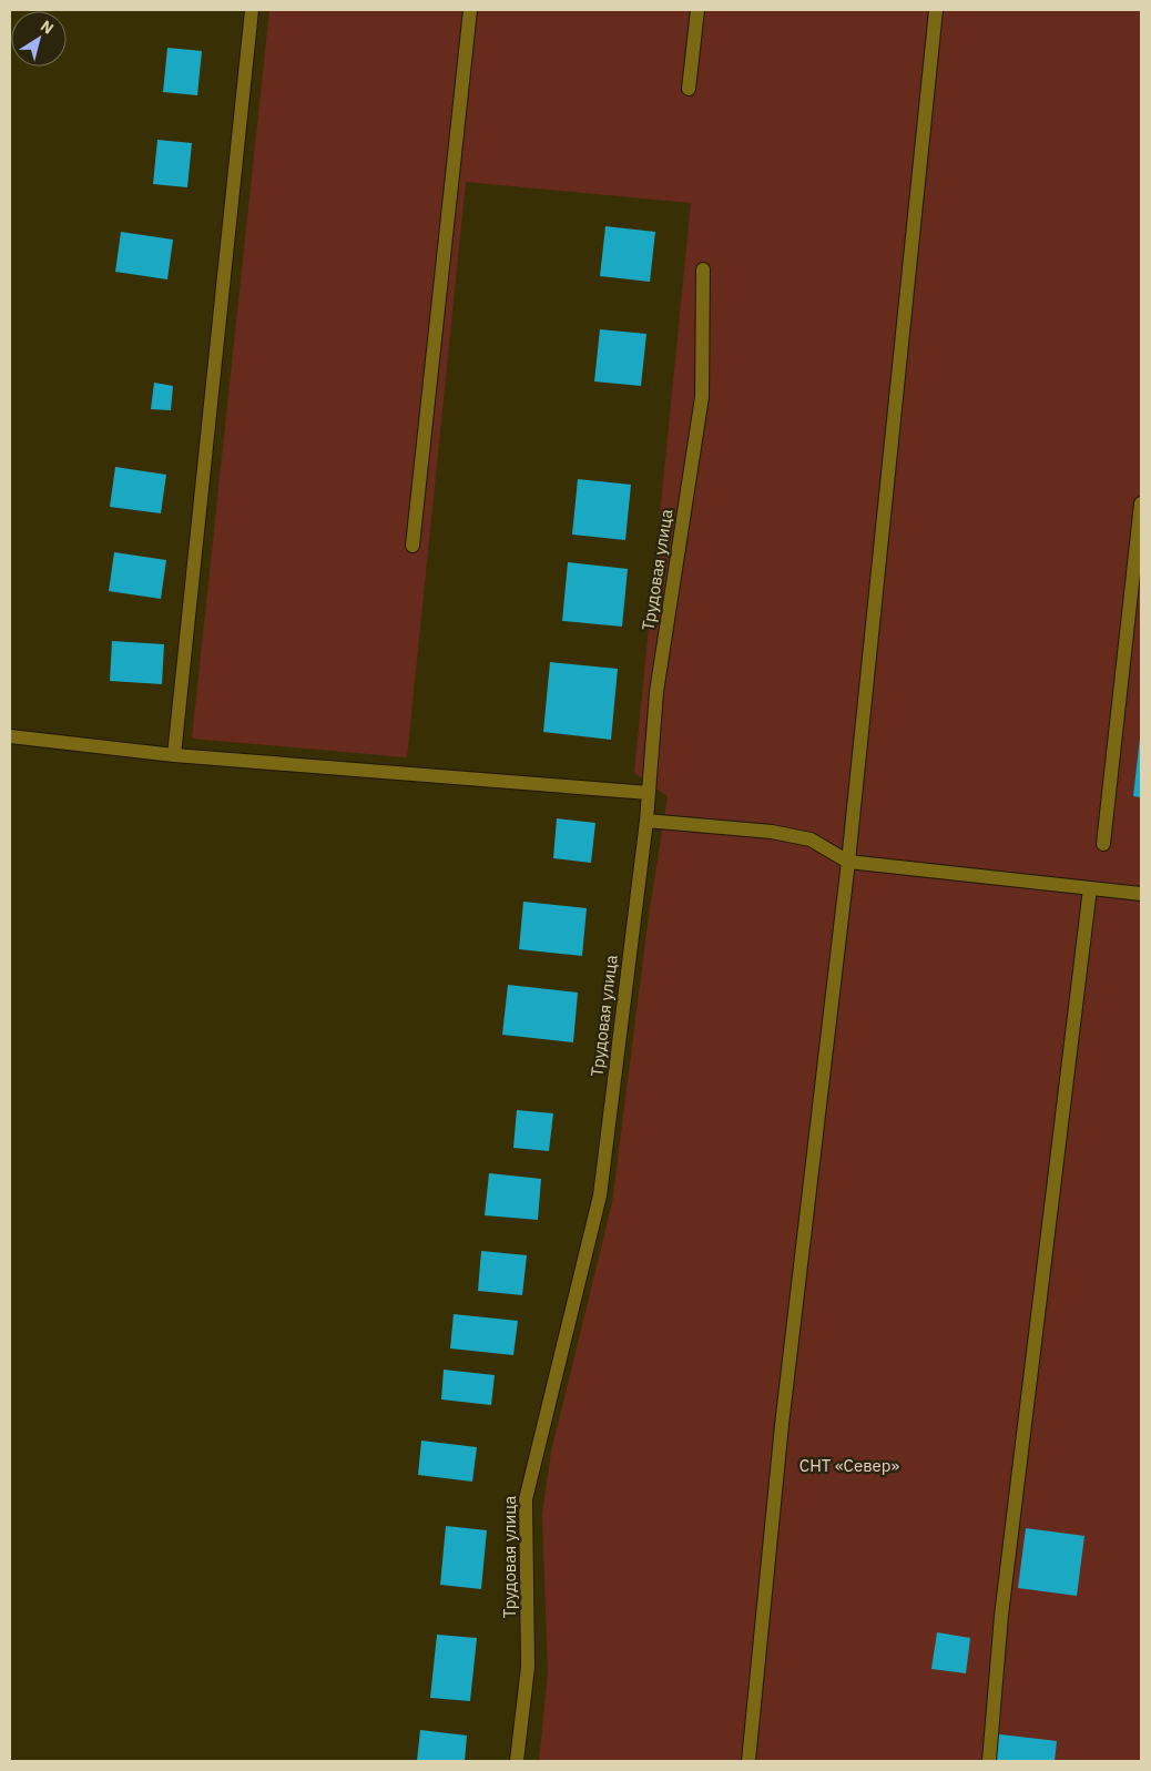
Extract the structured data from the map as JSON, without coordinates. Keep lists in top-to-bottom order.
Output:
{
  "streets": {
    "street": ["Трудовая улица"]
  },
  "parks": ["СНТ «Север»"],
  "north": "top right"
}
